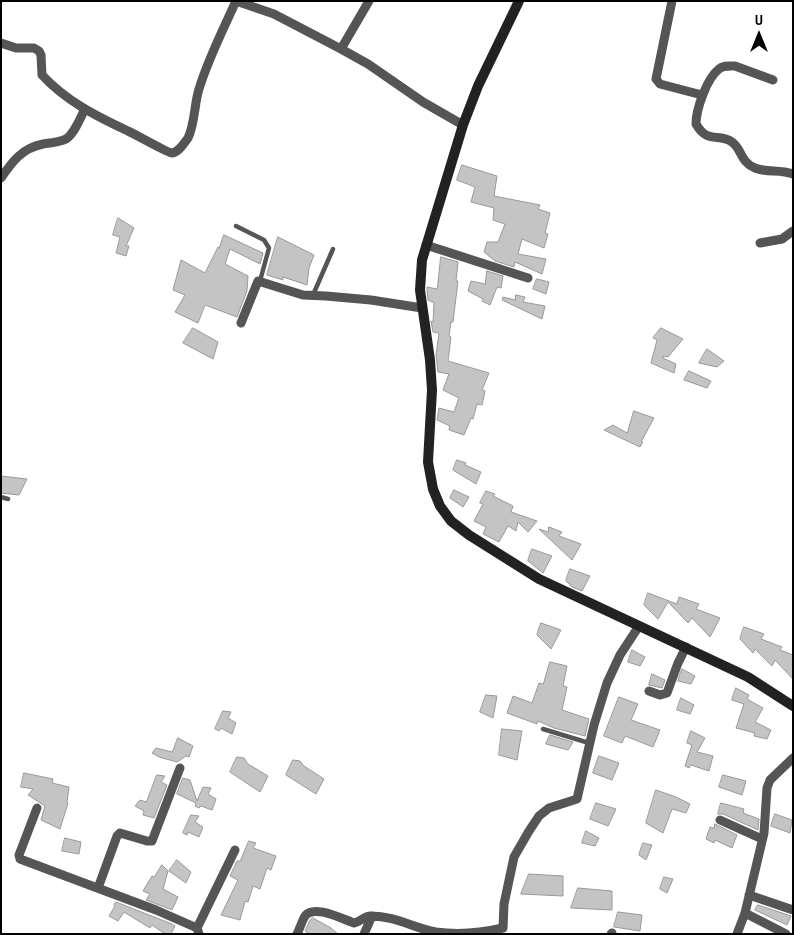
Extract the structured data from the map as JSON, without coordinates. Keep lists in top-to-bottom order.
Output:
{
  "north": "top"
}
